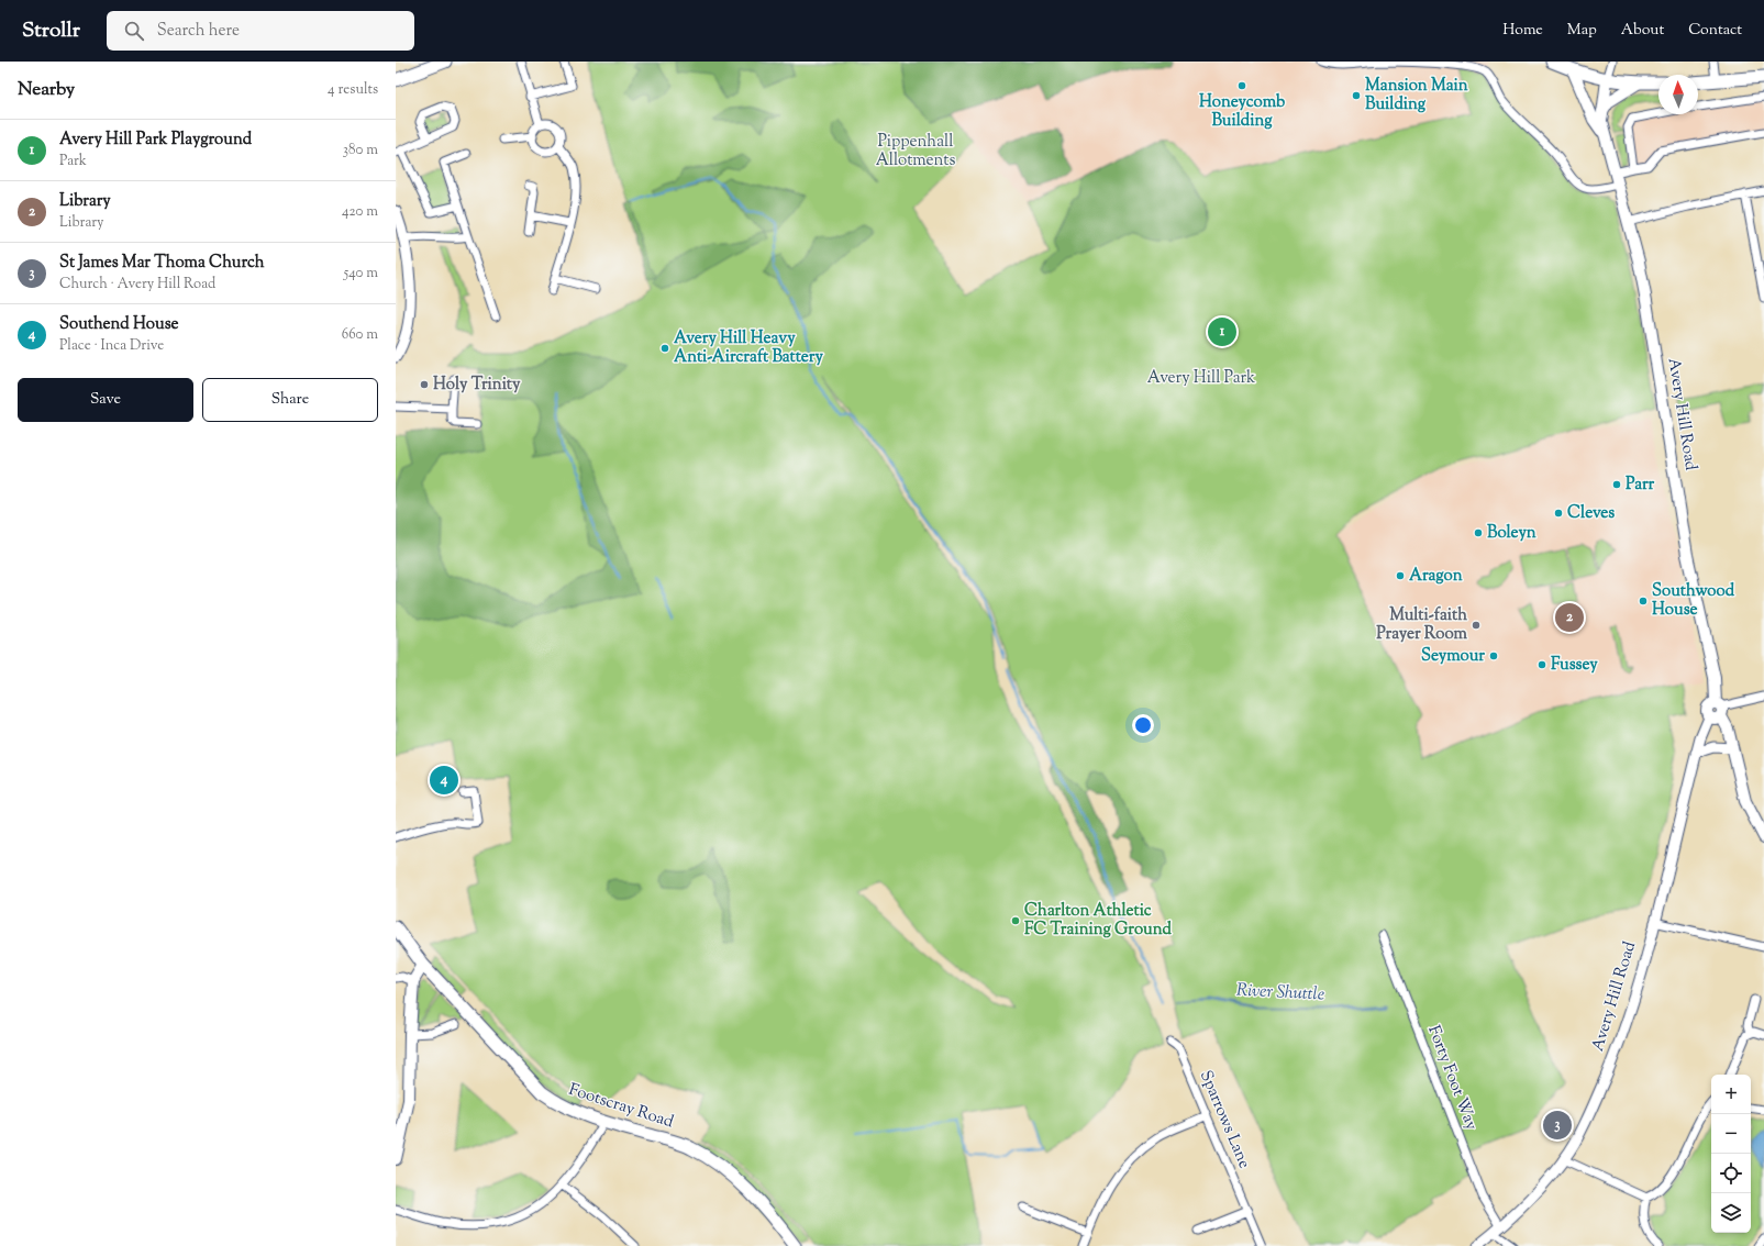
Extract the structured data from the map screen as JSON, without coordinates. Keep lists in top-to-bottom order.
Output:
{
  "streets": {
    "main road": ["Avery Hill Road", "Footscray Road"],
    "street": ["Forty Foot Way", "Sparrows Lane"]
  },
  "crossings": [
    ["Avery Hill Road", "Forty Foot Way"]
  ],
  "water": ["River Shuttle"],
  "parks": ["Pippenhall Allotments", "Avery Hill Park"],
  "places": [
    "Honeycomb Building",
    "Mansion Main Building",
    "Avery Hill Heavy Anti-Aircraft Battery",
    "Holy Trinity",
    "Parr",
    "Cleves",
    "Boleyn",
    "Aragon",
    "Southwood House",
    "Multi-faith Prayer Room",
    "Seymour",
    "Fussey",
    "Charlton Athletic FC Training Ground"
  ],
  "north": "top",
  "page": {
    "header": "Strollr",
    "search": "Search here",
    "nav": [
      "Home",
      "Map",
      "About",
      "Contact"
    ],
    "heading": ["Nearby", "4 results"],
    "list": [
      {
        "mark": "1",
        "name": "Avery Hill Park Playground",
        "note": "Park",
        "value": "380 m"
      },
      {
        "mark": "2",
        "name": "Library",
        "note": "Library",
        "value": "420 m"
      },
      {
        "mark": "3",
        "name": "St James Mar Thoma Church",
        "note": "Church · Avery Hill Road",
        "value": "540 m"
      },
      {
        "mark": "4",
        "name": "Southend House",
        "note": "Place · Inca Drive",
        "value": "660 m"
      }
    ],
    "pins": [
      "1",
      "2",
      "4",
      "3"
    ],
    "buttons": ["Save", "Share"],
    "map_buttons": ["+", "−"]
  }
}
